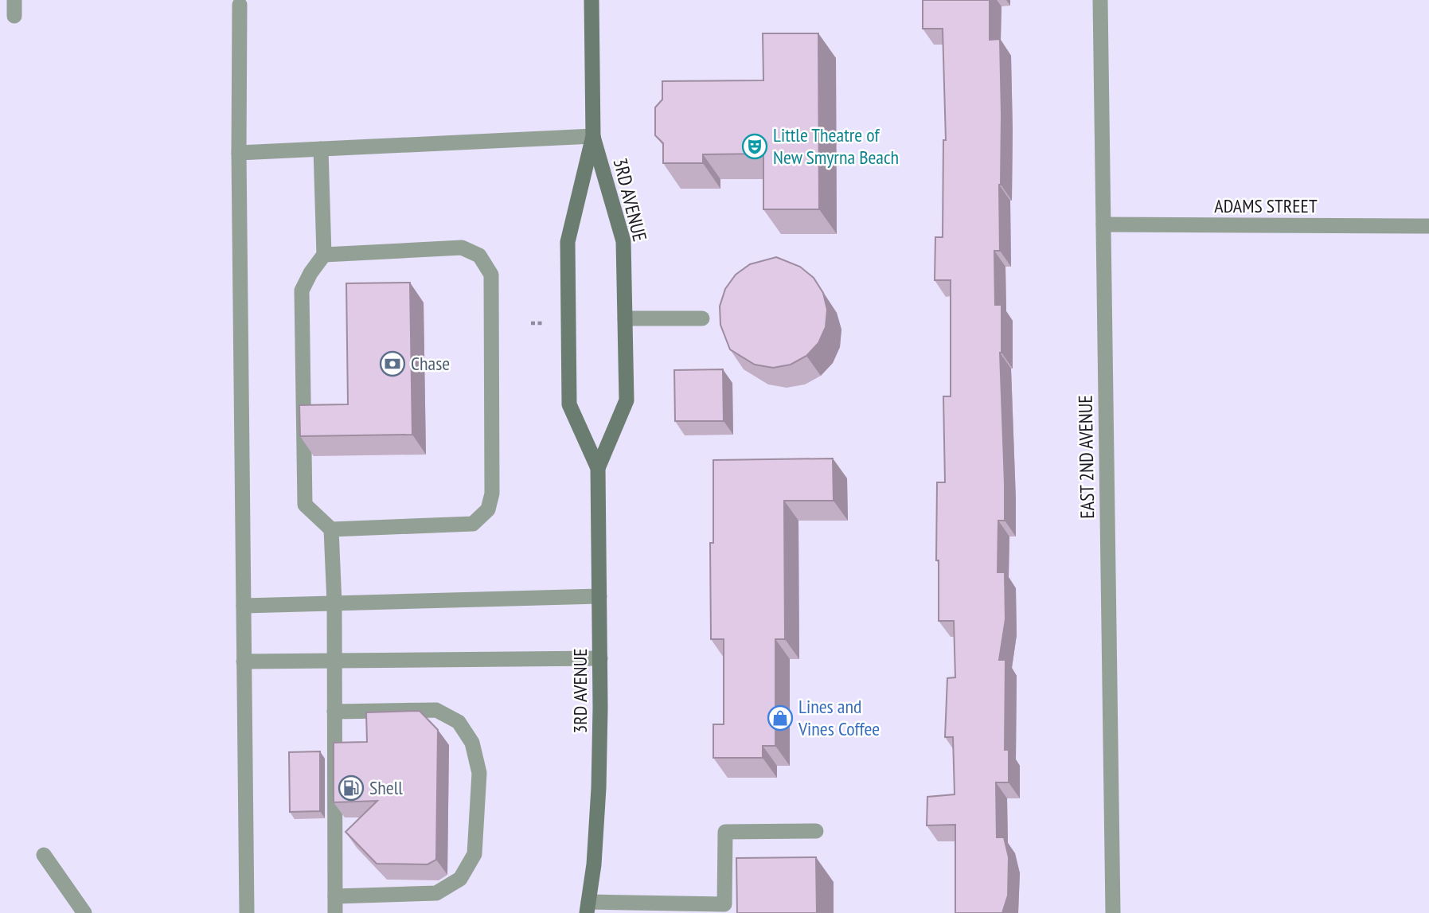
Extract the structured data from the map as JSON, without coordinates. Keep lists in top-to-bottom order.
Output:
{
  "streets": {
    "main road": ["3RD AVENUE"],
    "street": ["ADAMS STREET", "EAST 2ND AVENUE"]
  },
  "crossings": [
    ["ADAMS STREET", "EAST 2ND AVENUE"]
  ],
  "places": {
    "theatre": ["Little Theatre of New Smyrna Beach"],
    "bank": ["Chase"],
    "shop": ["Lines and Vines Coffee"],
    "fuel station": ["Shell"]
  }
}
